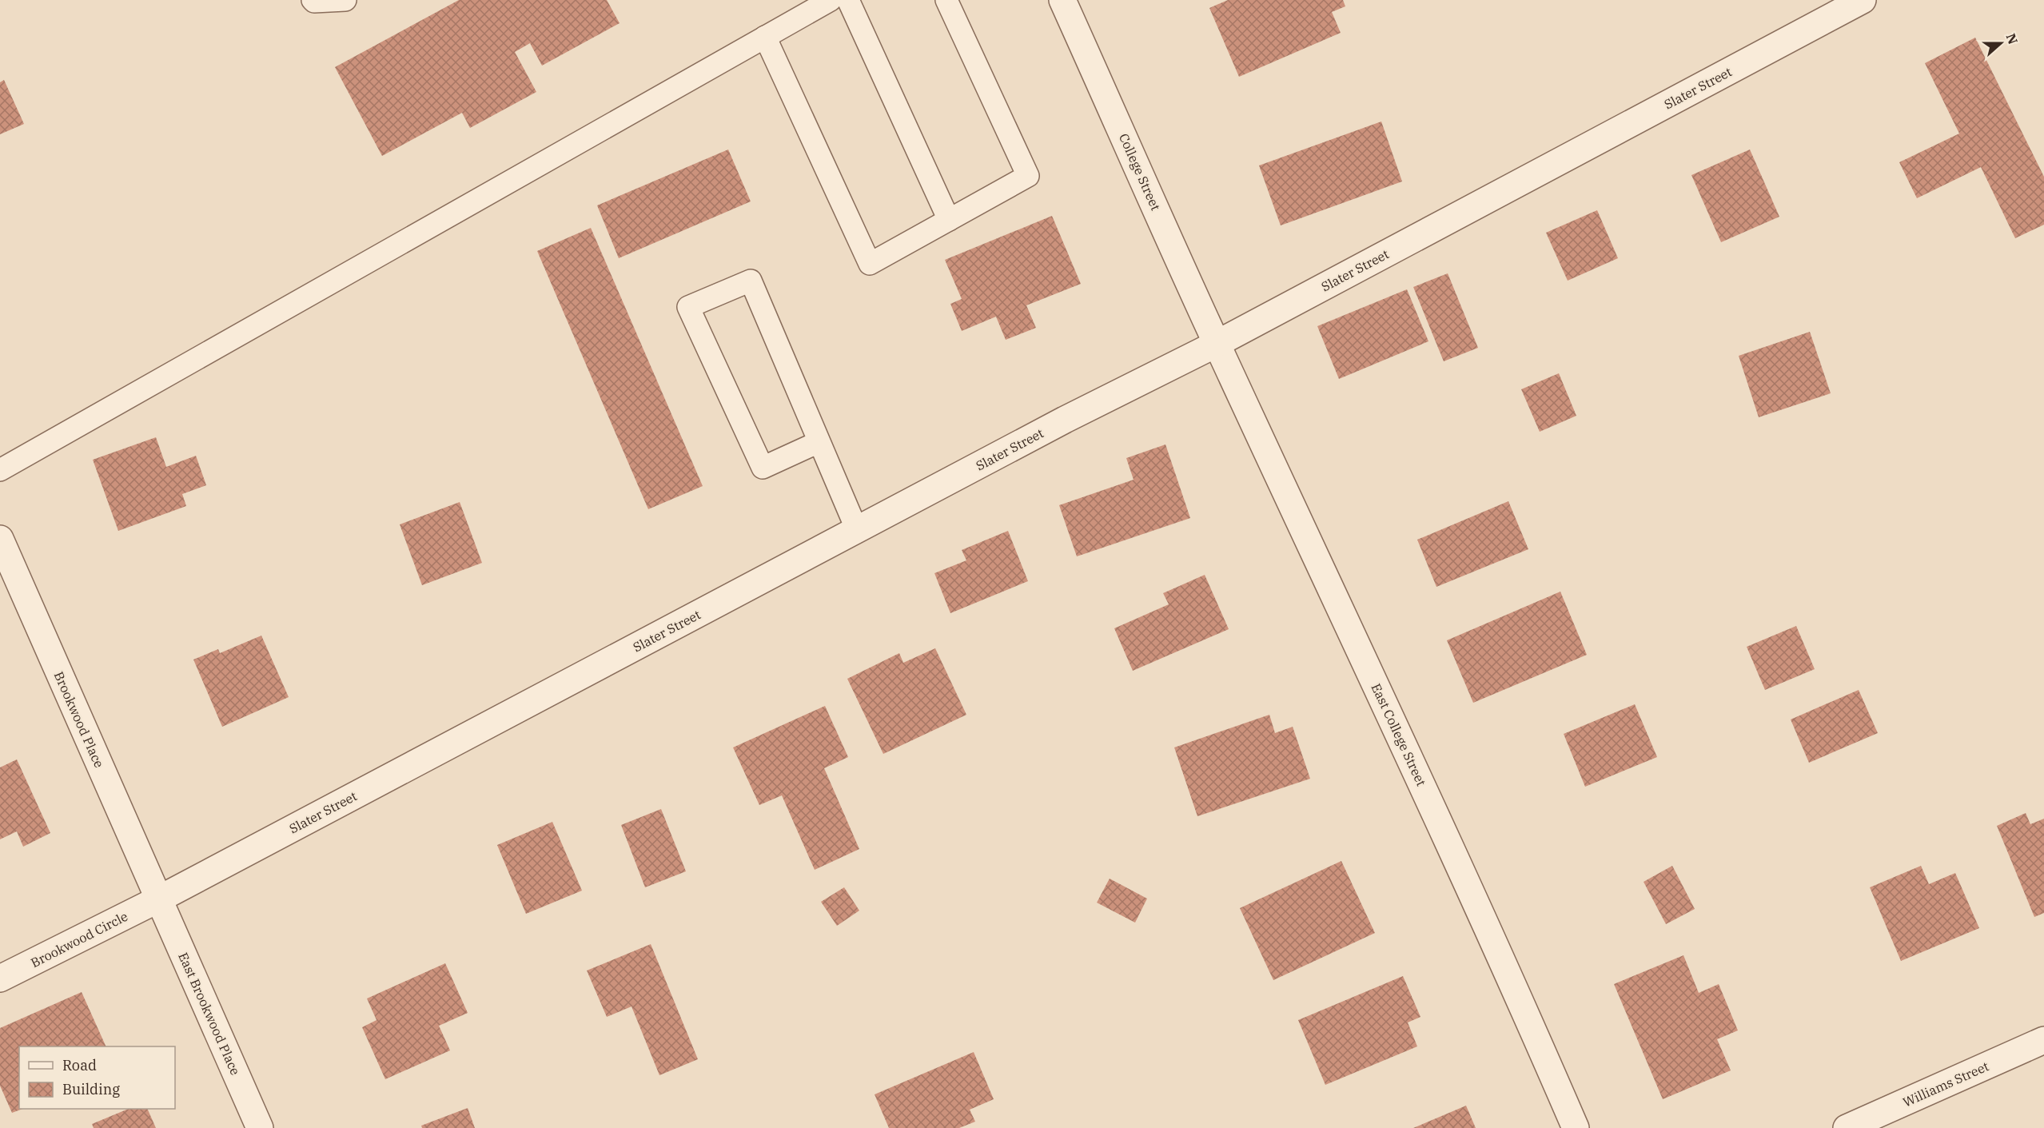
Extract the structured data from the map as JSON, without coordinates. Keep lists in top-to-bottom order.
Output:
{
  "streets": {
    "street": [
      "Slater Street",
      "College Street",
      "Brookwood Place",
      "East College Street",
      "Brookwood Circle",
      "East Brookwood Place",
      "Williams Street"
    ]
  },
  "crossings": [
    ["Slater Street", "College Street"],
    ["Slater Street", "Brookwood Place"],
    ["Slater Street", "East College Street"],
    ["Slater Street", "Brookwood Circle"],
    ["Slater Street", "East Brookwood Place"],
    ["College Street", "East College Street"],
    ["Brookwood Place", "Brookwood Circle"],
    ["Brookwood Place", "East Brookwood Place"],
    ["Brookwood Circle", "East Brookwood Place"]
  ],
  "legend": ["Road", "Building"],
  "north": "right"
}
